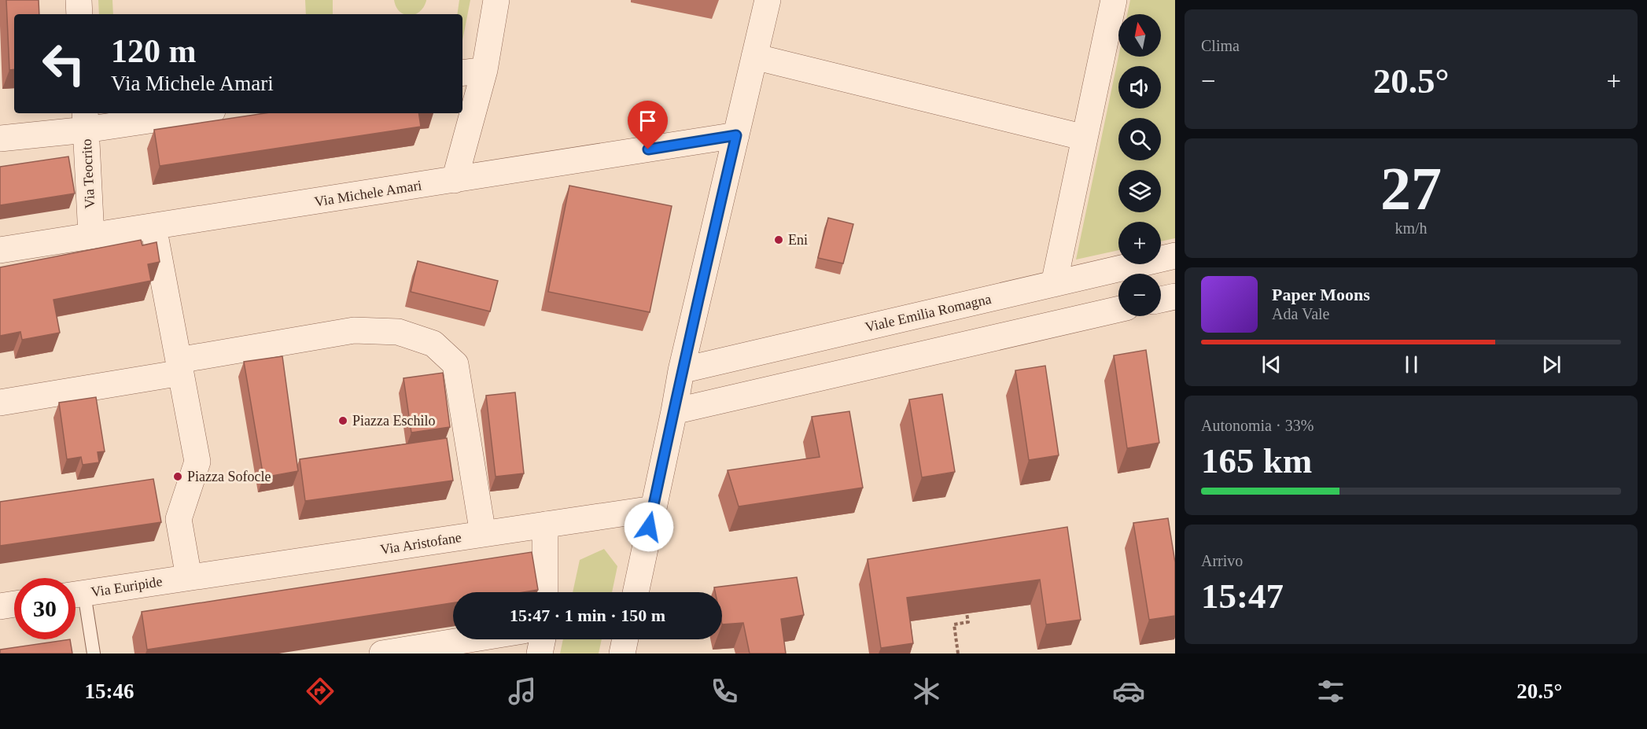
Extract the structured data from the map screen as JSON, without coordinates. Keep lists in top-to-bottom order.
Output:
{
  "streets": {
    "street": [
      "Via Teocrito",
      "Via Michele Amari",
      "Viale Emilia Romagna",
      "Via Aristofane",
      "Via Euripide"
    ]
  },
  "crossings": [
    ["Via Teocrito", "Via Michele Amari"],
    ["Via Aristofane", "Via Euripide"]
  ],
  "places": ["Eni", "Piazza Eschilo", "Piazza Sofocle"],
  "north": "top",
  "page": {
    "tile": [
      "Clima",
      ["27", "km/h"],
      ["Autonomia · 33%", "165 km"],
      ["Arrivo", "15:47"]
    ],
    "map_buttons": ["+", "−"],
    "turn": ["120 m", "Via Michele Amari"],
    "heat": ["−", "20.5°", "+"],
    "song": ["Paper Moons", "Ada Vale"],
    "limit": "30",
    "trip": "15:47 · 1 min · 150 m",
    "tabs": ["15:46", "20.5°"]
  }
}
